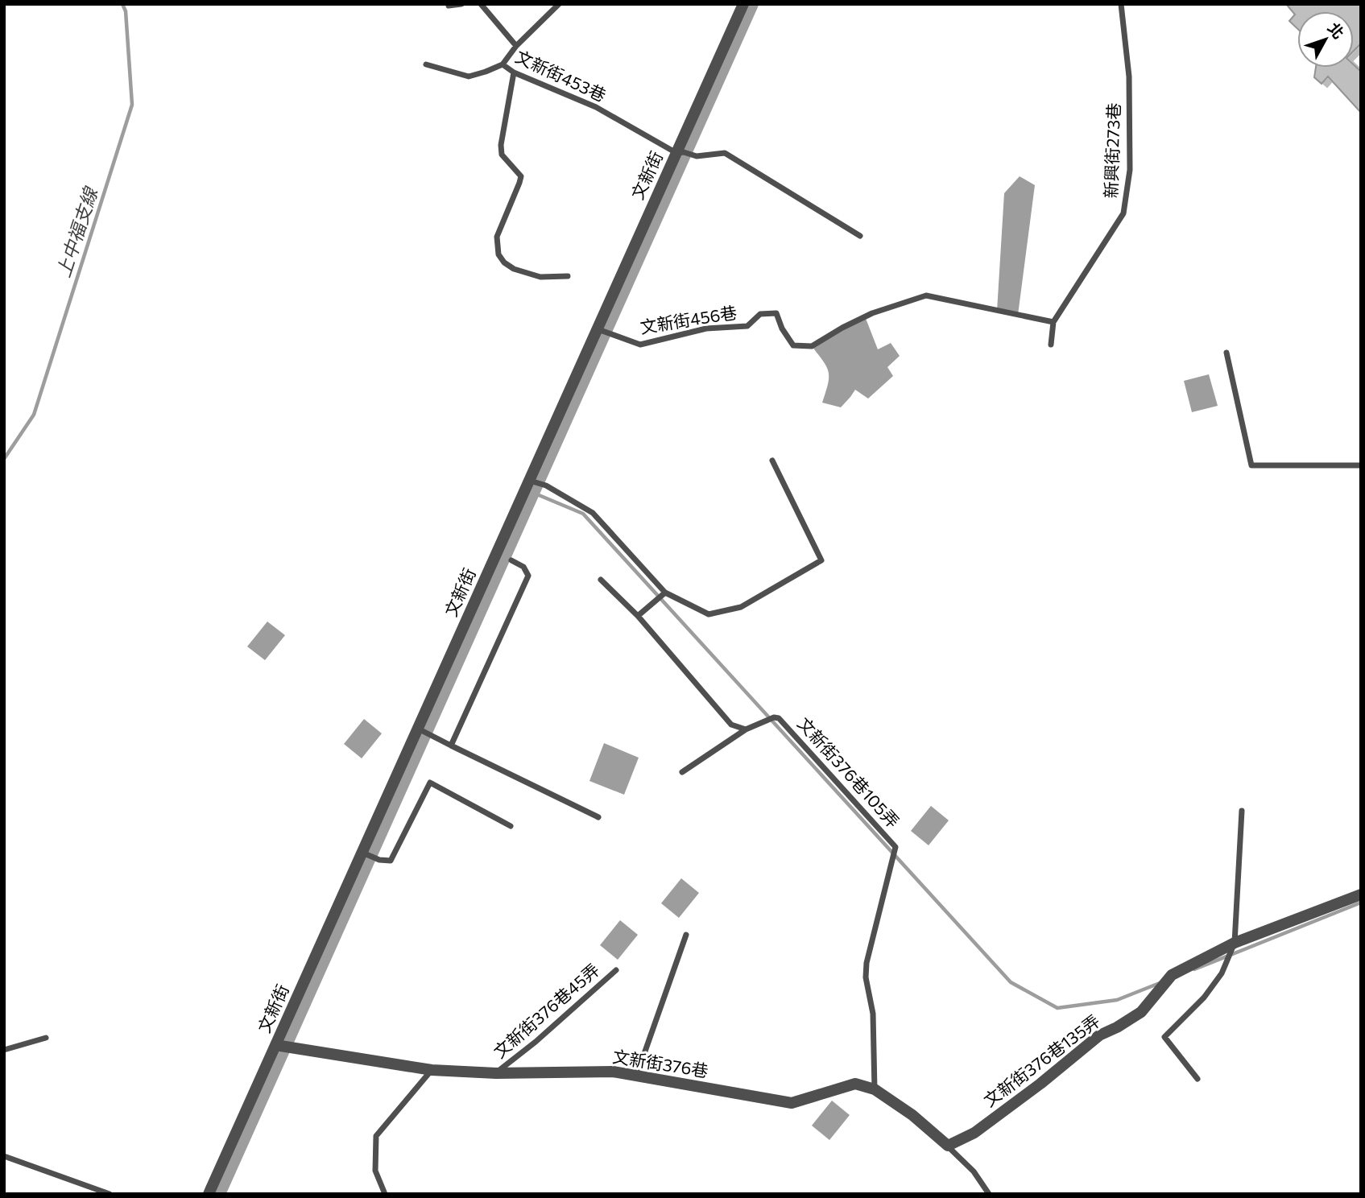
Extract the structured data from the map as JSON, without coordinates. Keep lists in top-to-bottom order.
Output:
{
  "streets": {
    "street": ["文新街", "文新街376巷135弄", "文新街376巷"],
    "lane": [
      "文新街453巷",
      "新興街273巷",
      "文新街456巷",
      "文新街376巷105弄",
      "文新街376巷45弄"
    ]
  },
  "crossings": [
    ["文新街453巷", "文新街"],
    ["新興街273巷", "文新街456巷"],
    ["文新街", "文新街456巷"],
    ["文新街", "文新街376巷"],
    ["文新街376巷105弄", "文新街376巷"],
    ["文新街376巷45弄", "文新街376巷"],
    ["文新街376巷135弄", "文新街376巷"]
  ],
  "water": ["上中福支線"],
  "north": "top right"
}
